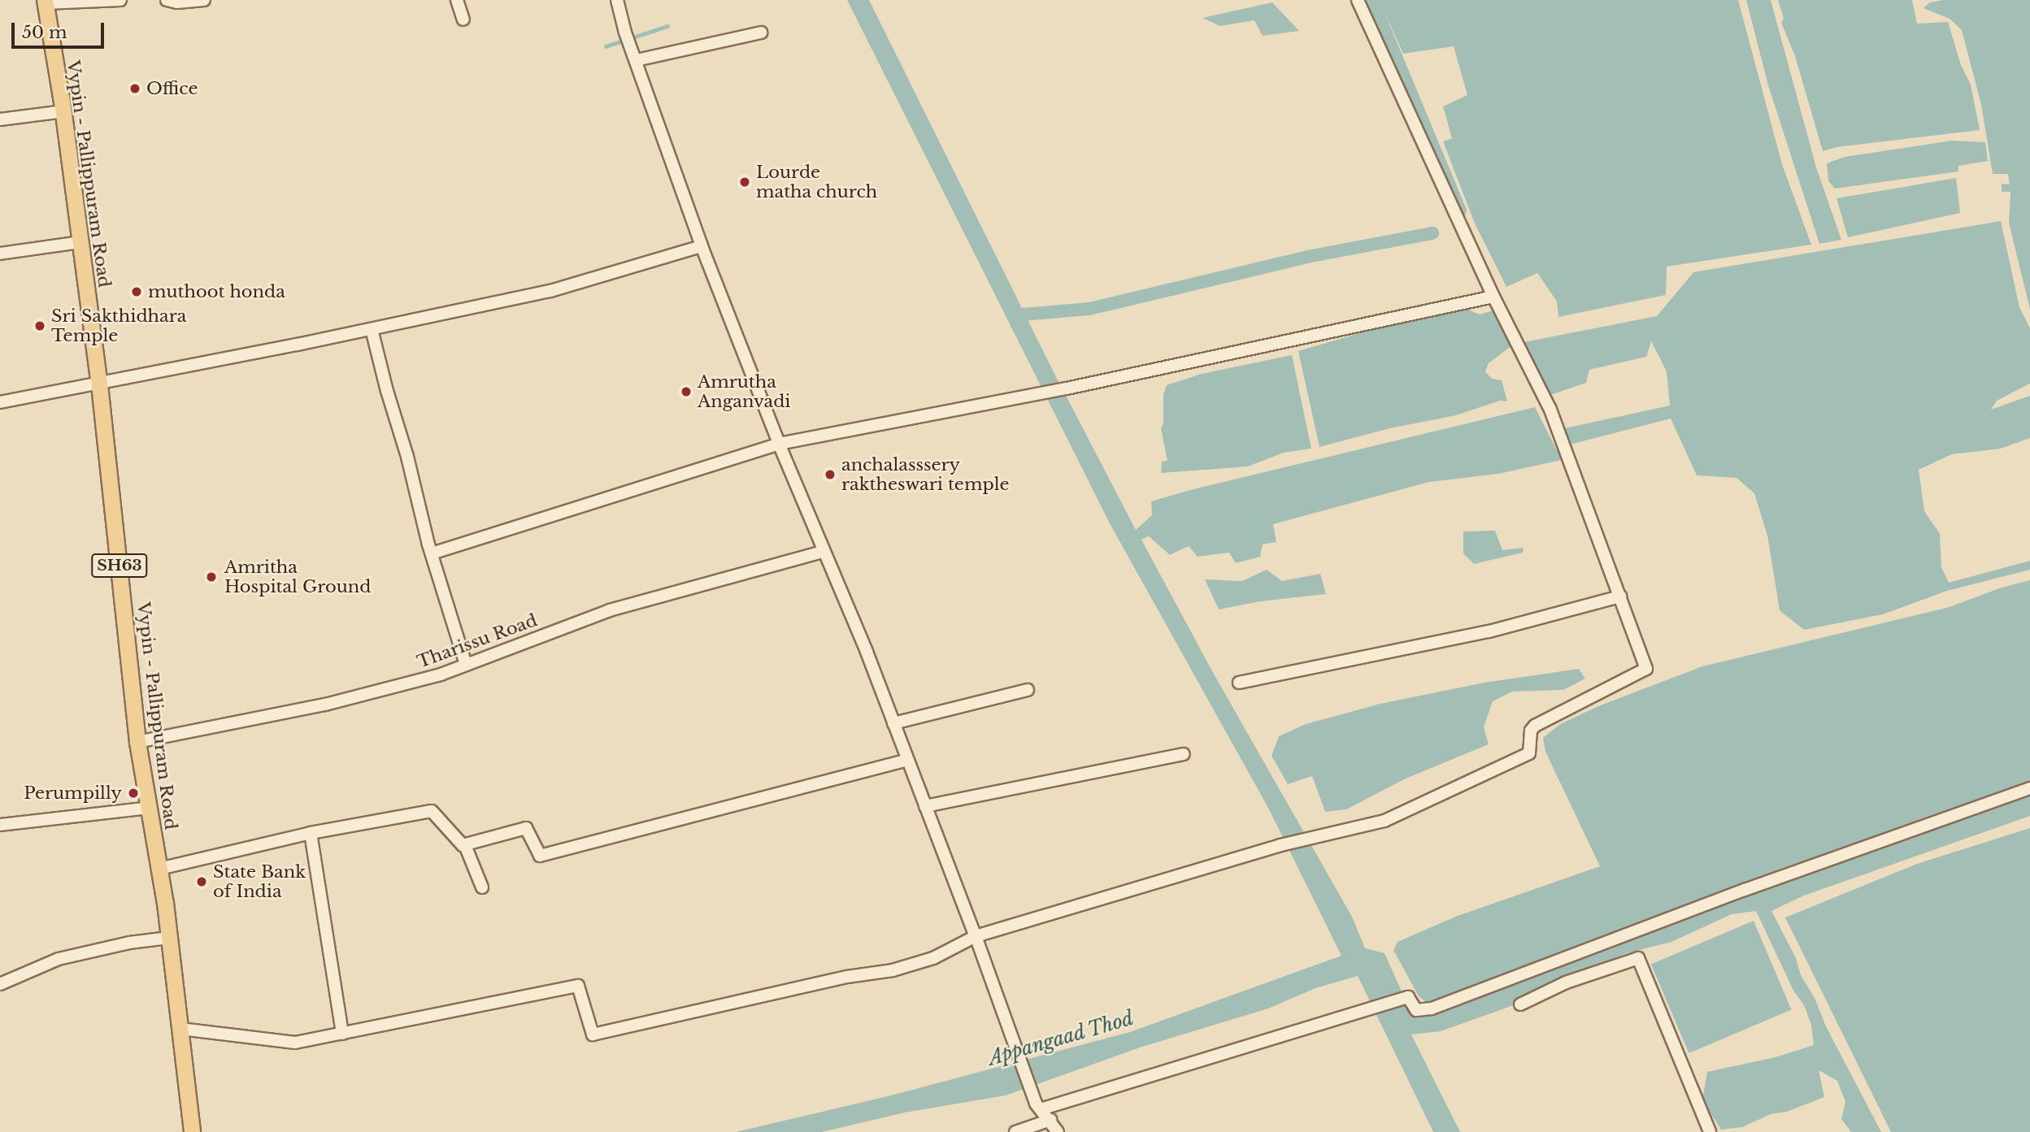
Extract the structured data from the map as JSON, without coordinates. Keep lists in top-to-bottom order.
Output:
{
  "streets": {
    "main road": ["Vypin - Pallippuram Road", "SH63"],
    "street": ["Tharissu Road"]
  },
  "crossings": [
    ["Vypin - Pallippuram Road", "Tharissu Road"]
  ],
  "water": ["Appangaad Thod"],
  "places": [
    "Office",
    "Lourde matha church",
    "muthoot honda",
    "Sri Sakthidhara Temple",
    "Amrutha Anganvadi",
    "anchalasssery raktheswari temple",
    "Amritha Hospital Ground",
    "Perumpilly",
    "State Bank of India"
  ],
  "scale_bar": "50 m"
}
